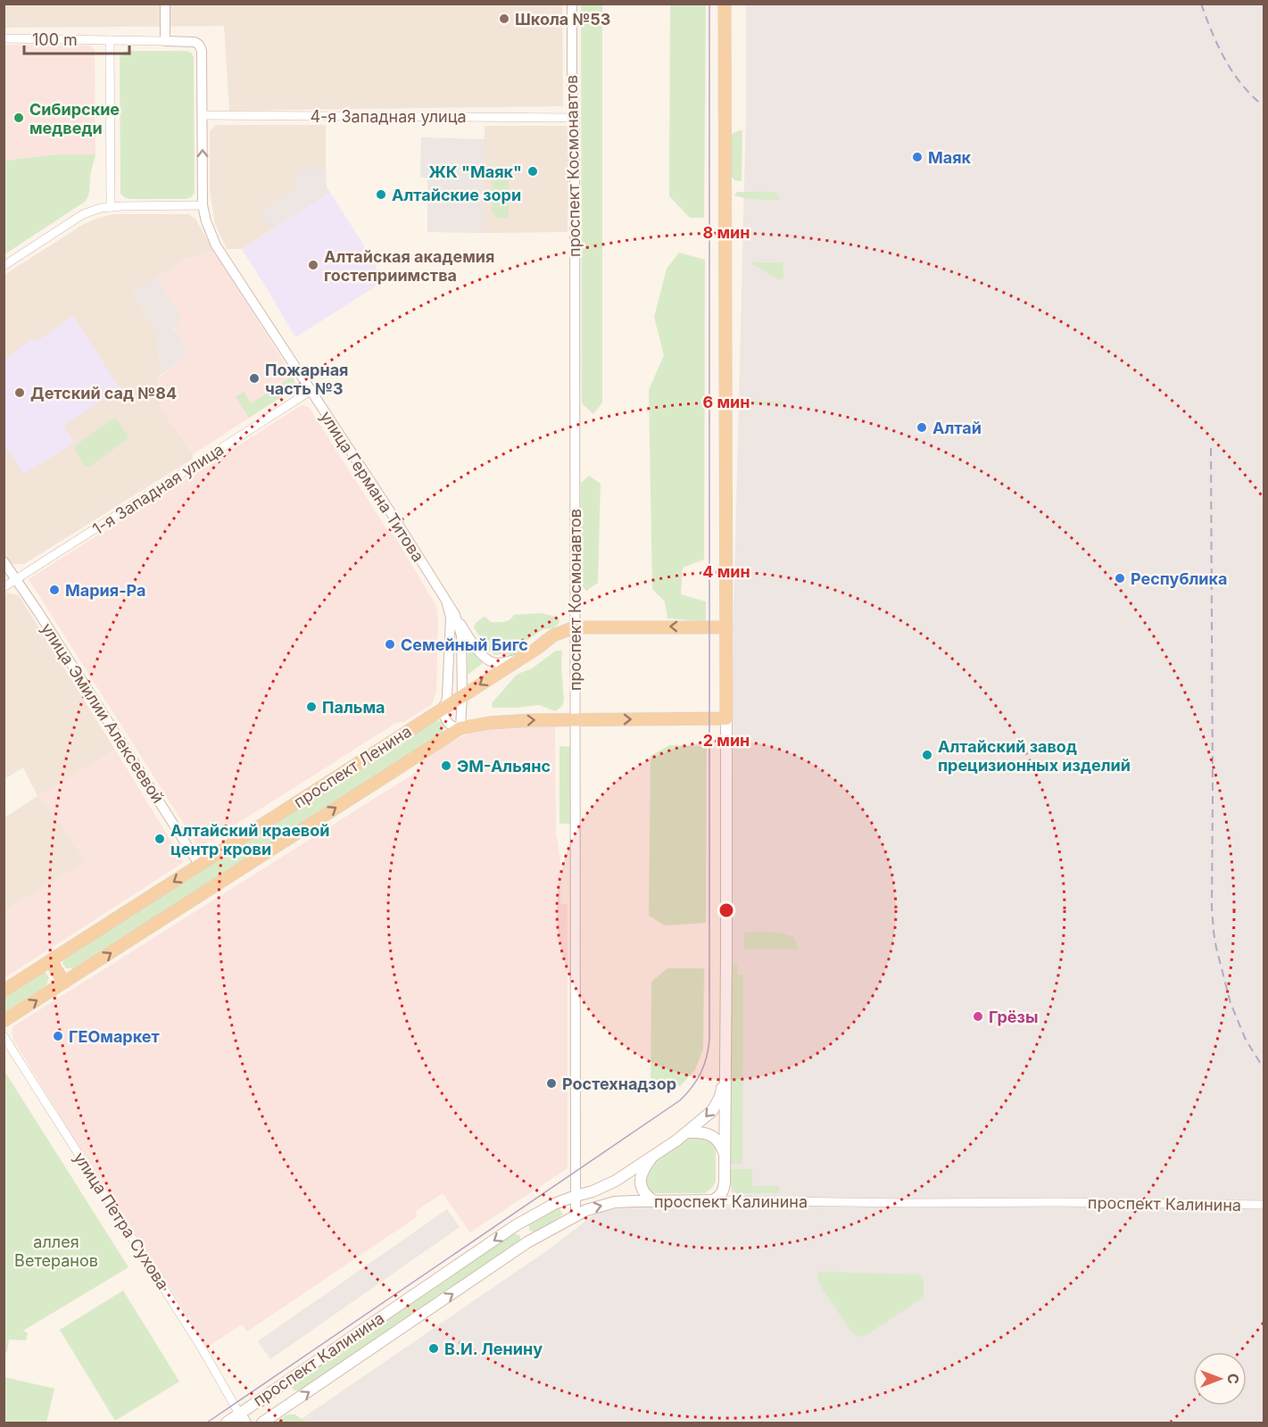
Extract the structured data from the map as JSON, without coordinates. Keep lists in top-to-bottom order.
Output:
{
  "streets": {
    "main road": ["проспект Ленина", "проспект Калинина"],
    "street": [
      "4-я Западная улица",
      "проспект Космонавтов",
      "улица Германа Титова",
      "1-я Западная улица",
      "улица Эмилии Алексеевой",
      "улица Петра Сухова"
    ]
  },
  "crossings": [
    ["4-я Западная улица", "проспект Космонавтов"],
    ["4-я Западная улица", "улица Германа Титова"],
    ["проспект Космонавтов", "проспект Ленина"],
    ["проспект Космонавтов", "проспект Калинина"],
    ["улица Германа Титова", "1-я Западная улица"],
    ["улица Германа Титова", "проспект Ленина"],
    ["1-я Западная улица", "улица Эмилии Алексеевой"],
    ["улица Эмилии Алексеевой", "проспект Ленина"],
    ["проспект Калинина", "улица Петра Сухова"]
  ],
  "parks": ["аллея Ветеранов"],
  "places": [
    "Школа №53",
    "Сибирские медведи",
    "Маяк",
    "ЖК \"Маяк\"",
    "Алтайские зори",
    "Алтайская академия гостеприимства",
    "Пожарная часть №3",
    "Детский сад №84",
    "Алтай",
    "Республика",
    "Мария-Ра",
    "Семейный Бигс",
    "Пальма",
    "Алтайский завод прецизионных изделий",
    "ЭМ-Альянс",
    "Алтайский краевой центр крови",
    "Грёзы",
    "ГЕОмаркет",
    "Ростехнадзор",
    "В.И. Ленину"
  ],
  "scale_bar": "100 m",
  "north": "right",
  "rings": [
    "8 мин",
    "6 мин",
    "4 мин",
    "2 мин"
  ]
}
